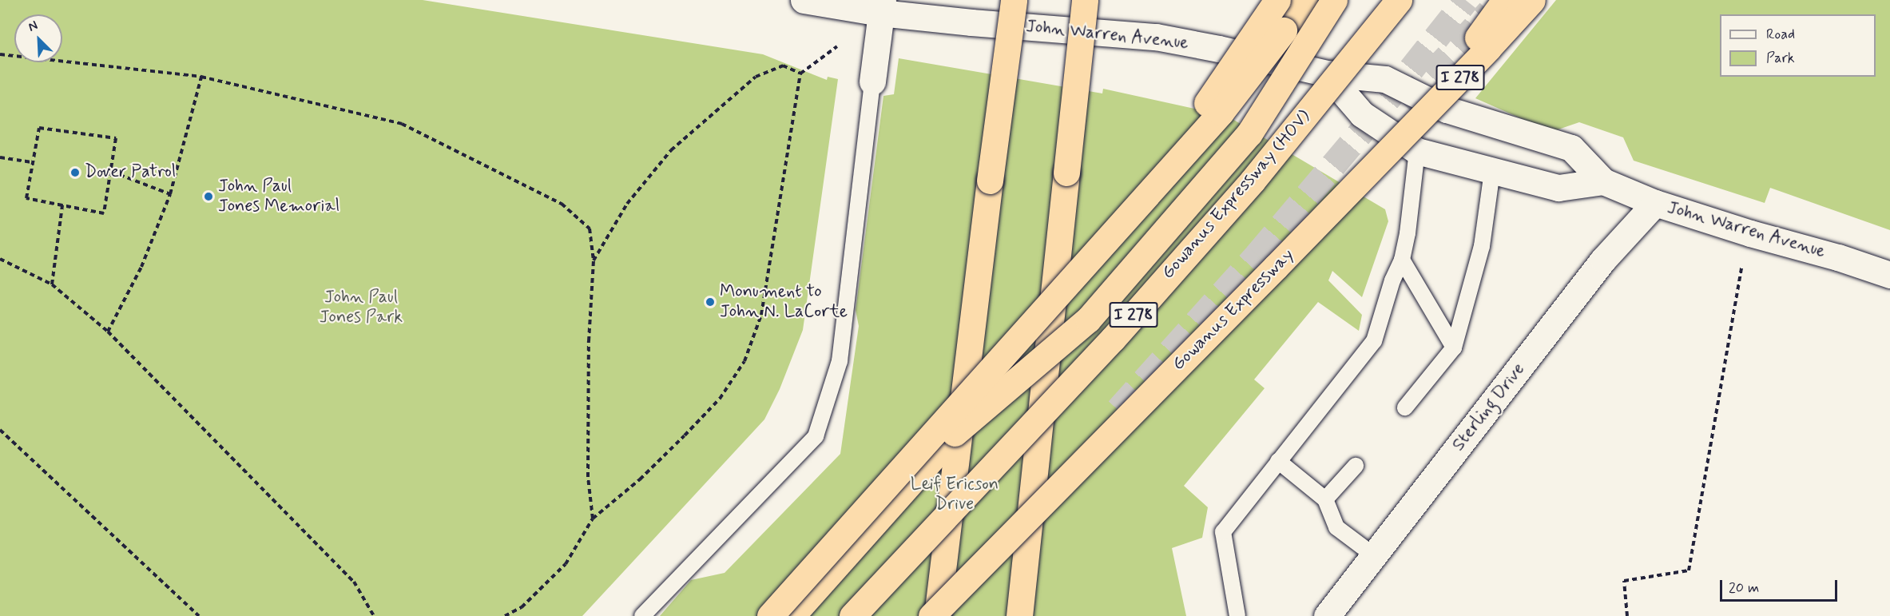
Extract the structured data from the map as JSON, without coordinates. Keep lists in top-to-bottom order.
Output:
{
  "streets": {
    "highway": ["I 278", "Gowanus Expressway (HOV)", "Gowanus Expressway"],
    "street": ["John Warren Avenue", "Sterling Drive"]
  },
  "crossings": [
    ["John Warren Avenue", "Sterling Drive"]
  ],
  "parks": ["John Paul Jones Park", "Leif Ericson Drive"],
  "places": ["Dover Patrol", "John Paul Jones Memorial", "Monument to John N. LaCorte"],
  "legend": ["Road", "Park"],
  "scale_bar": "20 m",
  "north": "top left"
}
